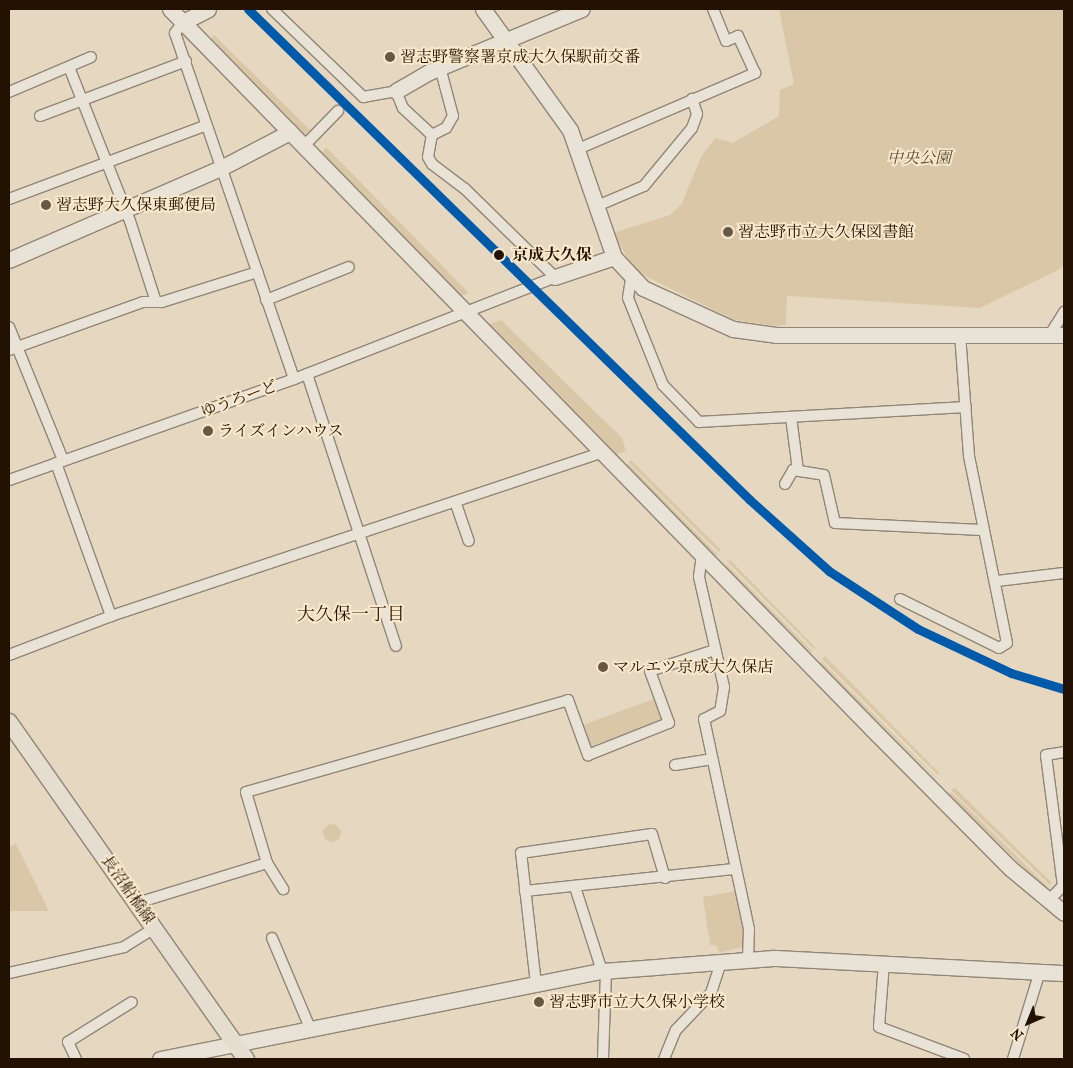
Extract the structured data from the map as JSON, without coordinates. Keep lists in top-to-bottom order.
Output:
{
  "streets": {
    "main road": ["長沼船橋線"],
    "street": ["ゆうろーど"]
  },
  "districts": ["大久保一丁目"],
  "parks": ["中央公園"],
  "places": [
    "習志野警察署京成大久保駅前交番",
    "習志野大久保東郵便局",
    "習志野市立大久保図書館",
    "京成大久保",
    "ライズインハウス",
    "マルエツ京成大久保店",
    "習志野市立大久保小学校"
  ],
  "north": "bottom left"
}
